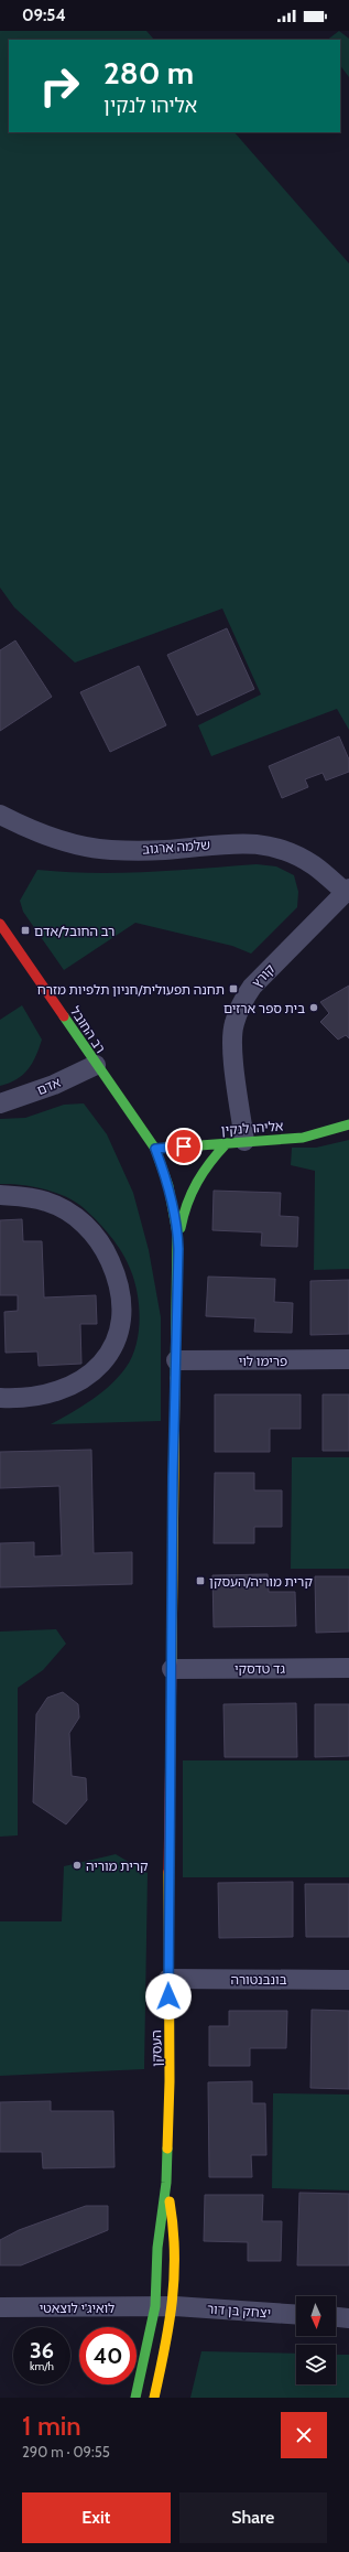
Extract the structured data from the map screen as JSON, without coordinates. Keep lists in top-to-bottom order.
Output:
{
  "streets": {
    "street": [
      "שלמה ארגוב",
      "קורץ",
      "רב החובל",
      "אדם",
      "אליהו לנקין",
      "פרימו לוי",
      "גד טדסקי",
      "בונבנטורה",
      "העסקן",
      "לואיג'י לוצאטי",
      "יצחק בן דור"
    ]
  },
  "crossings": [
    ["שלמה ארגוב", "קורץ"],
    ["קורץ", "אליהו לנקין"],
    ["רב החובל", "אדם"],
    ["רב החובל", "אליהו לנקין"],
    ["רב החובל", "העסקן"],
    ["אליהו לנקין", "העסקן"],
    ["פרימו לוי", "העסקן"],
    ["גד טדסקי", "העסקן"],
    ["בונבנטורה", "העסקן"],
    ["העסקן", "לואיג'י לוצאטי"],
    ["העסקן", "יצחק בן דור"],
    ["לואיג'י לוצאטי", "יצחק בן דור"]
  ],
  "places": {
    "transit": ["רב החובל/אדם", "תחנה תפעולית/חניון תלפיות מזרח", "קרית מוריה/העסקן"],
    "other": ["בית ספר ארזים", "קרית מוריה"]
  },
  "north": "bottom",
  "page": {
    "status": "09:54",
    "turn": ["280 m", "אליהו לנקין"],
    "speed": "36 km/h",
    "limit": "40",
    "heading": ["1 min", "290 m · 09:55"],
    "buttons": ["Exit", "Share"]
  }
}
